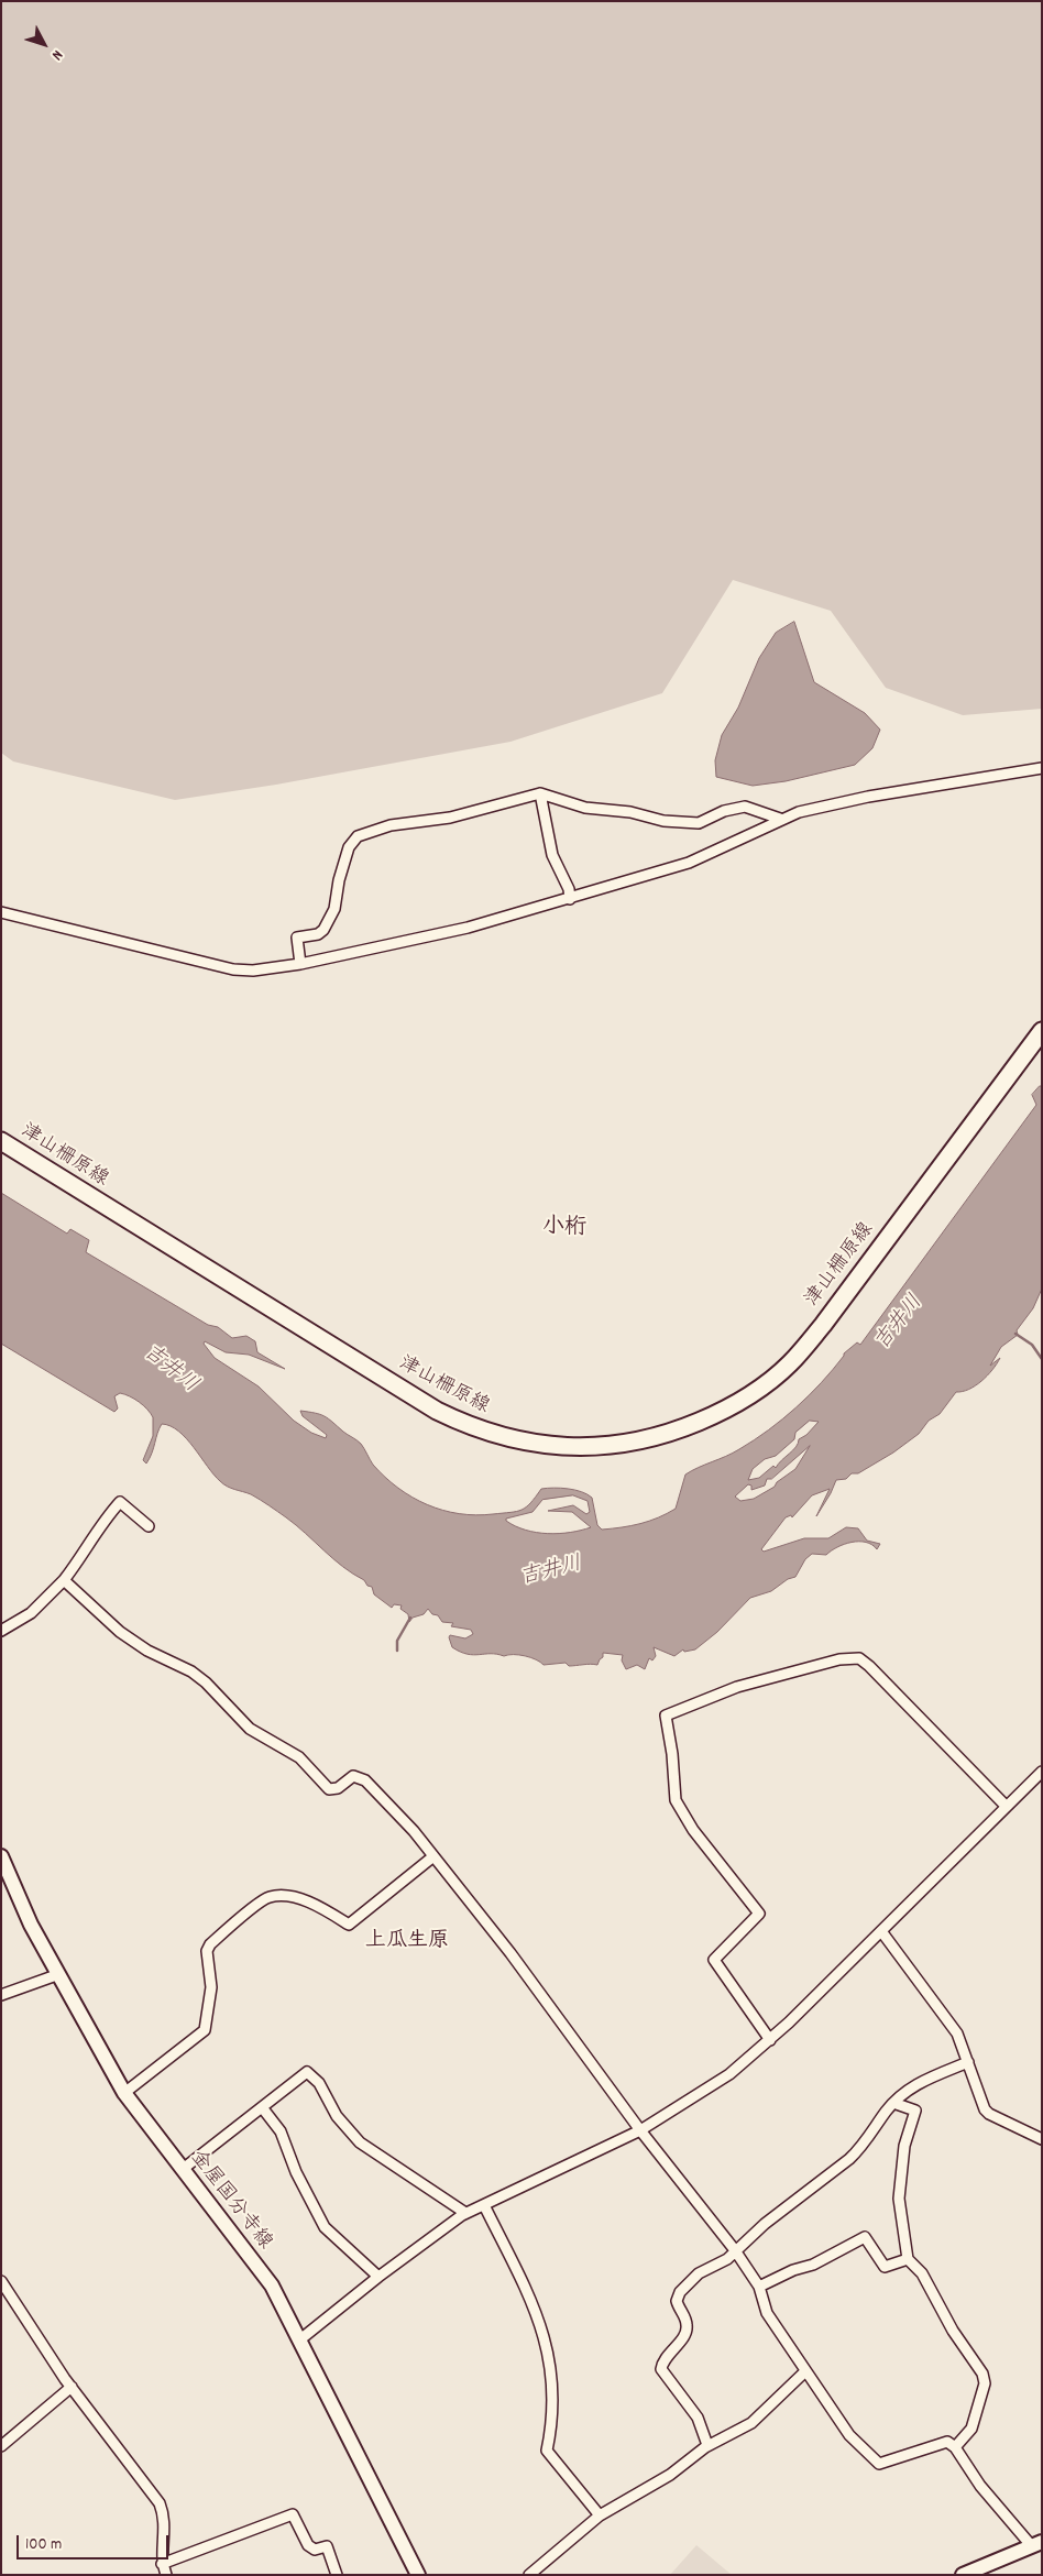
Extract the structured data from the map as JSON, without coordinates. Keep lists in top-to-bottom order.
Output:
{
  "streets": {
    "main road": ["津山柵原線", "金屋国分寺線"]
  },
  "districts": ["小桁", "上瓜生原"],
  "water": ["吉井川"],
  "scale_bar": "100 m",
  "north": "bottom right"
}
